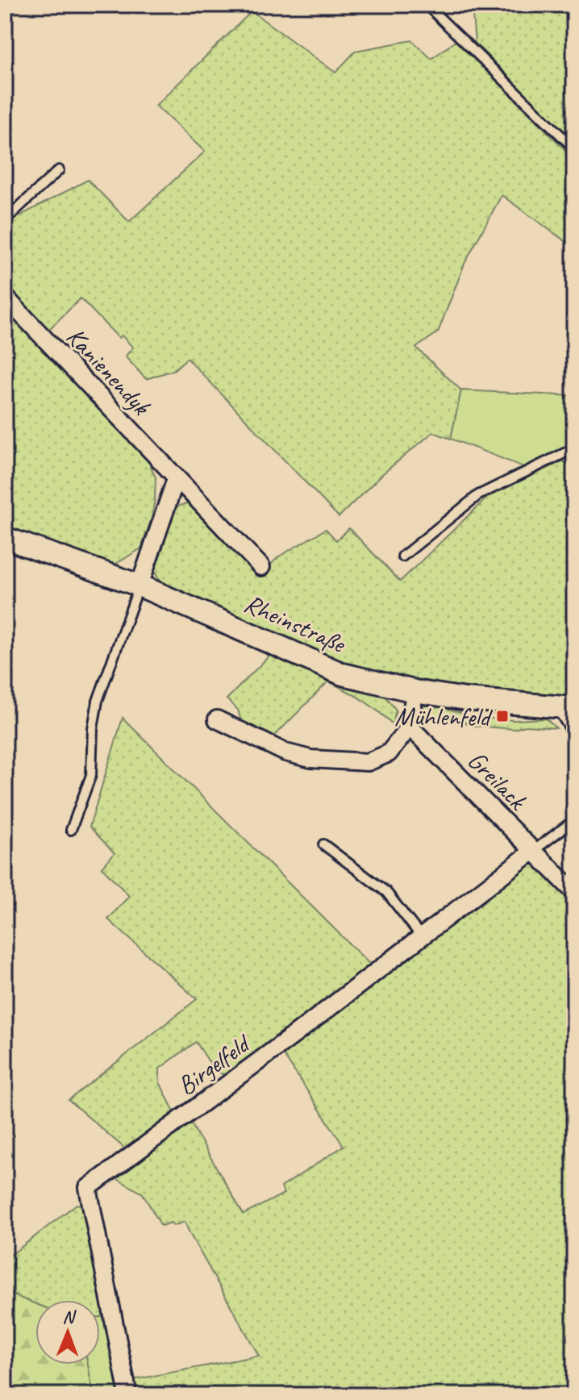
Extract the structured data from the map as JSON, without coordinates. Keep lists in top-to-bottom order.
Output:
{
  "streets": {
    "main road": ["Rheinstraße"],
    "street": ["Kanienendyk", "Greilack", "Birgelfeld"]
  },
  "crossings": [
    ["Greilack", "Birgelfeld"]
  ],
  "places": {
    "transit": ["Mühlenfeld"]
  },
  "north": "top"
}
